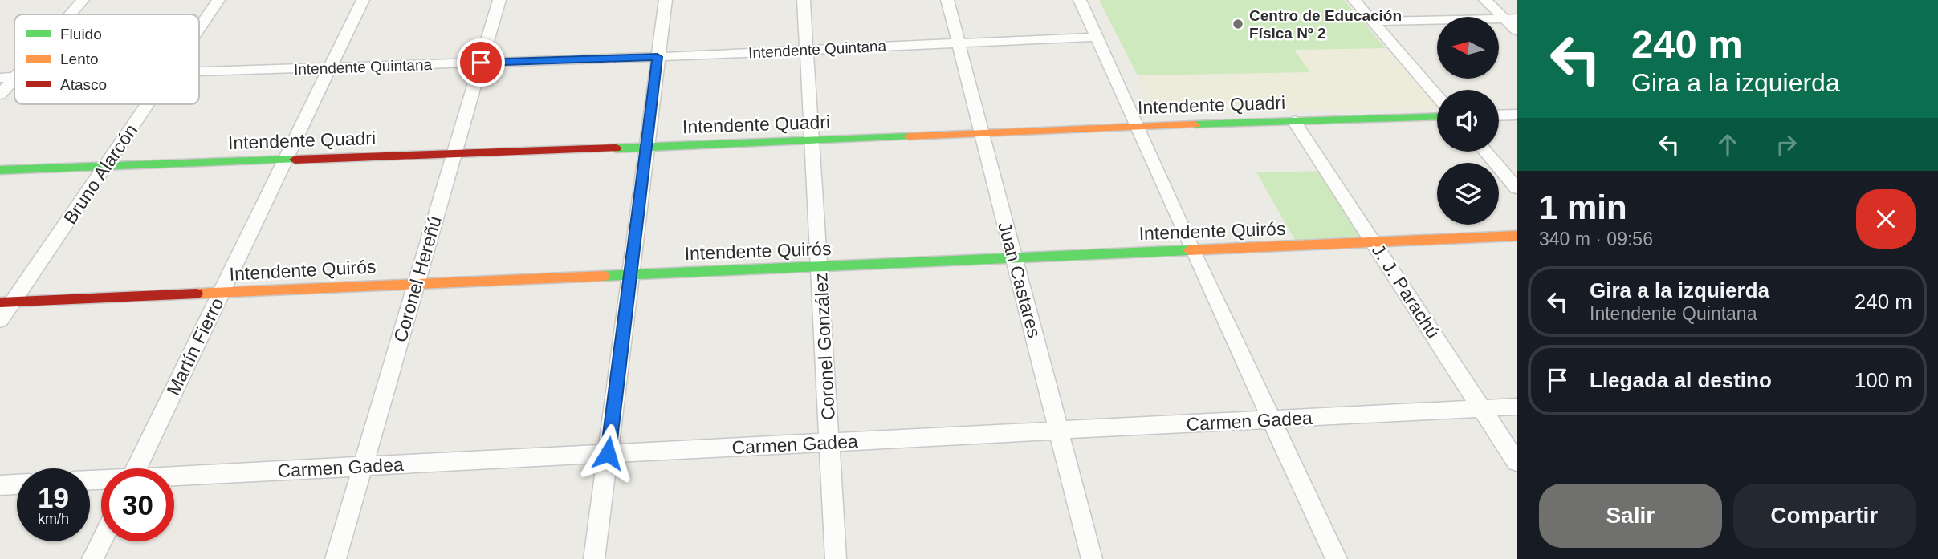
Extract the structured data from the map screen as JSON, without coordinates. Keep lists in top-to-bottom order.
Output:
{
  "streets": {
    "street": [
      "Intendente Quintana",
      "Intendente Quadri",
      "Bruno Alarcón",
      "Intendente Quirós",
      "Coronel Hereñú",
      "Juan Castares",
      "J. J. Parachú",
      "Martín Fierro",
      "Coronel González",
      "Carmen Gadea"
    ]
  },
  "crossings": [
    ["Intendente Quintana", "Coronel Hereñú"],
    ["Intendente Quintana", "Juan Castares"],
    ["Intendente Quintana", "Martín Fierro"],
    ["Intendente Quintana", "Coronel González"],
    ["Intendente Quadri", "Bruno Alarcón"],
    ["Intendente Quadri", "Coronel Hereñú"],
    ["Intendente Quadri", "Juan Castares"],
    ["Intendente Quadri", "J. J. Parachú"],
    ["Intendente Quadri", "Martín Fierro"],
    ["Intendente Quadri", "Coronel González"],
    ["Bruno Alarcón", "Intendente Quirós"],
    ["Intendente Quirós", "Coronel Hereñú"],
    ["Intendente Quirós", "Juan Castares"],
    ["Intendente Quirós", "J. J. Parachú"],
    ["Intendente Quirós", "Martín Fierro"],
    ["Intendente Quirós", "Coronel González"],
    ["Coronel Hereñú", "Carmen Gadea"],
    ["Juan Castares", "Carmen Gadea"],
    ["J. J. Parachú", "Carmen Gadea"],
    ["Coronel González", "Carmen Gadea"]
  ],
  "places": ["Centro de Educación Física Nº 2"],
  "legend": ["Fluido", "Lento", "Atasco"],
  "north": "left",
  "page": {
    "turn": ["240 m", "Gira a la izquierda"],
    "heading": ["1 min", "340 m · 09:56"],
    "list": [
      {
        "name": "Gira a la izquierda",
        "note": "Intendente Quintana",
        "value": "240 m"
      },
      {
        "name": "Llegada al destino",
        "value": "100 m"
      }
    ],
    "speed": "19 km/h",
    "limit": "30",
    "buttons": ["Salir", "Compartir"]
  }
}
